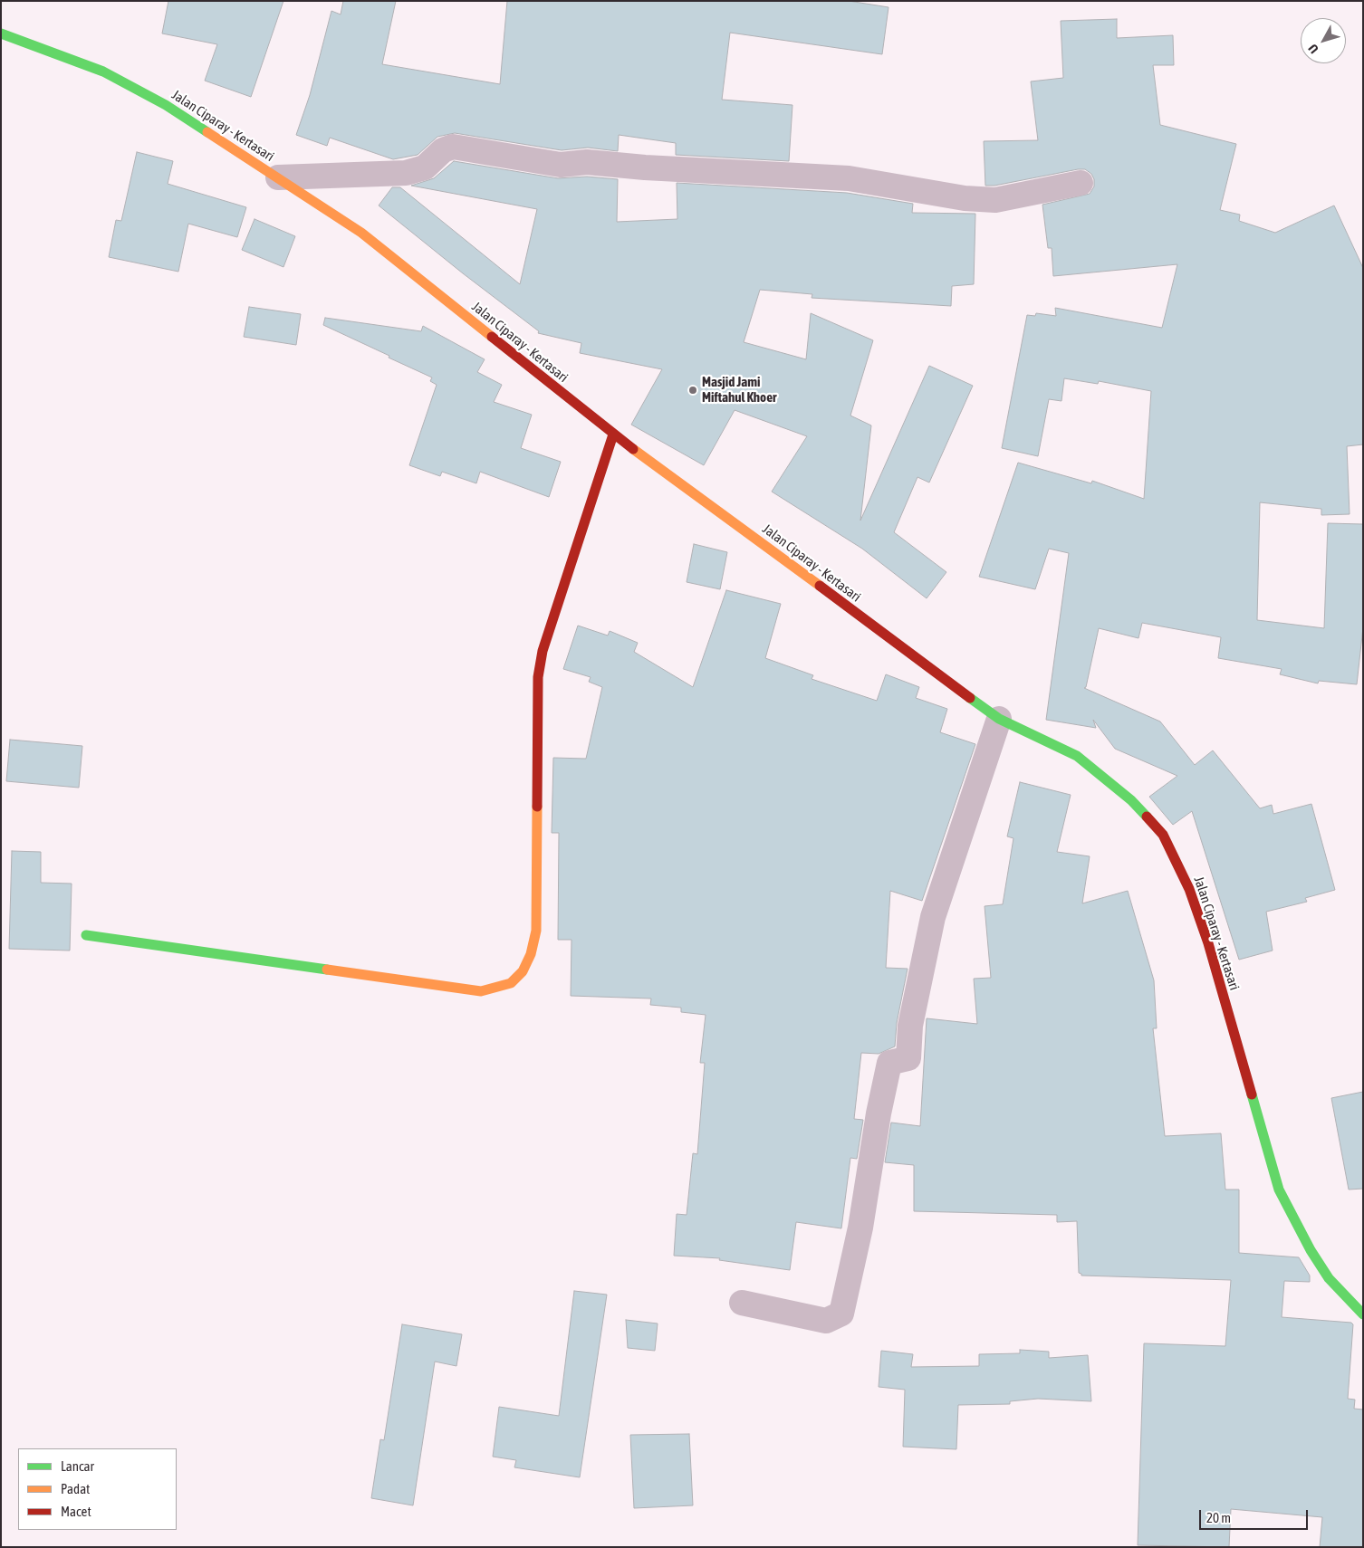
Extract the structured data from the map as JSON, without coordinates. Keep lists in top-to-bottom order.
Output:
{
  "streets": {
    "main road": ["Jalan Ciparay - Kertasari"]
  },
  "places": ["Masjid Jami Miftahul Khoer"],
  "legend": ["Lancar", "Padat", "Macet"],
  "scale_bar": "20 m",
  "north": "bottom left"
}
